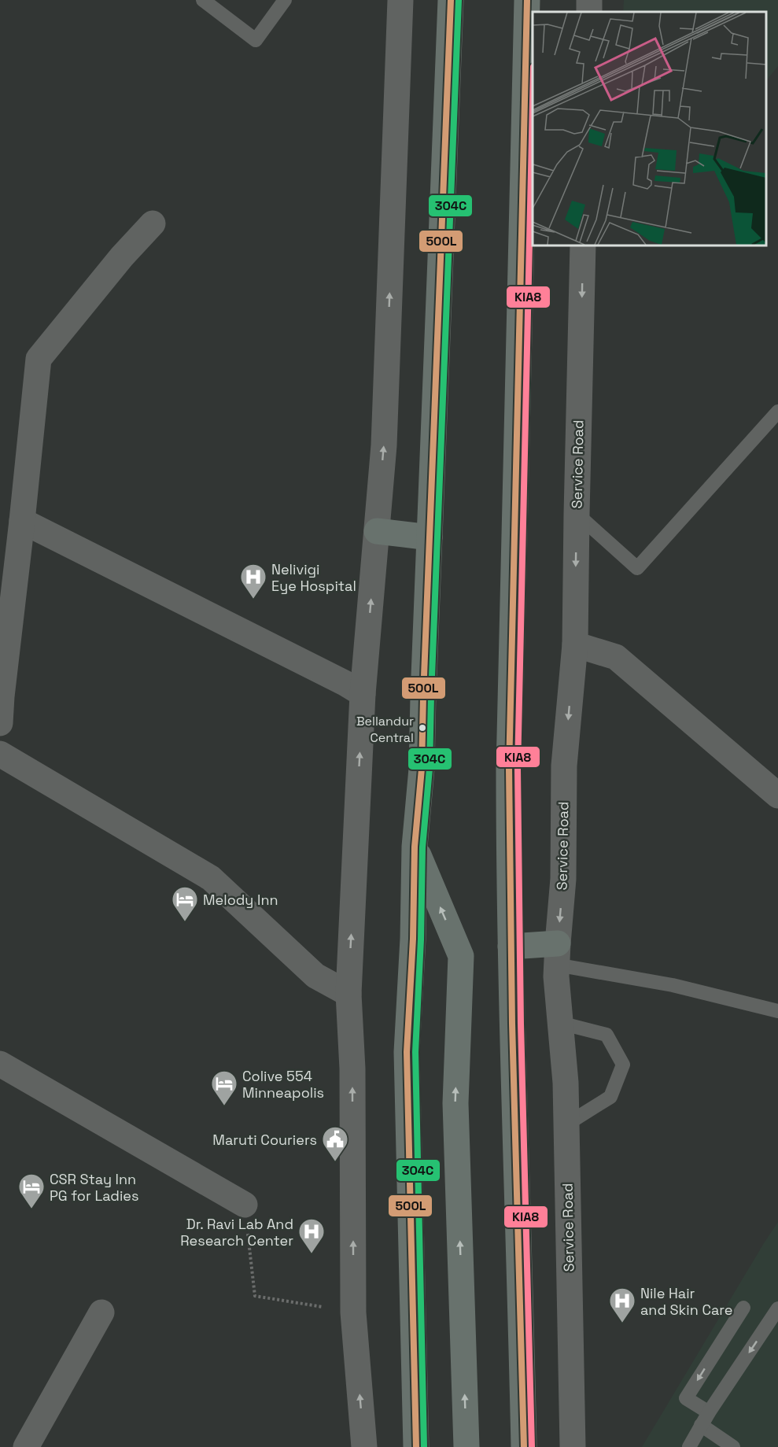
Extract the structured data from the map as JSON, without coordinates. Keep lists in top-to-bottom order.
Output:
{
  "streets": {
    "street": ["Service Road"]
  },
  "places": {
    "hospital": ["Nelivigi Eye Hospital", "Dr. Ravi Lab And Research Center", "Nile Hair and Skin Care"],
    "other": ["Bellandur Central"],
    "hotel": ["Melody Inn", "Colive 554 Minneapolis", "CSR Stay Inn PG for Ladies"],
    "public building": ["Maruti Couriers"]
  },
  "lines": ["transit line 500L", "transit line 304C", "transit line KIA8"]
}
